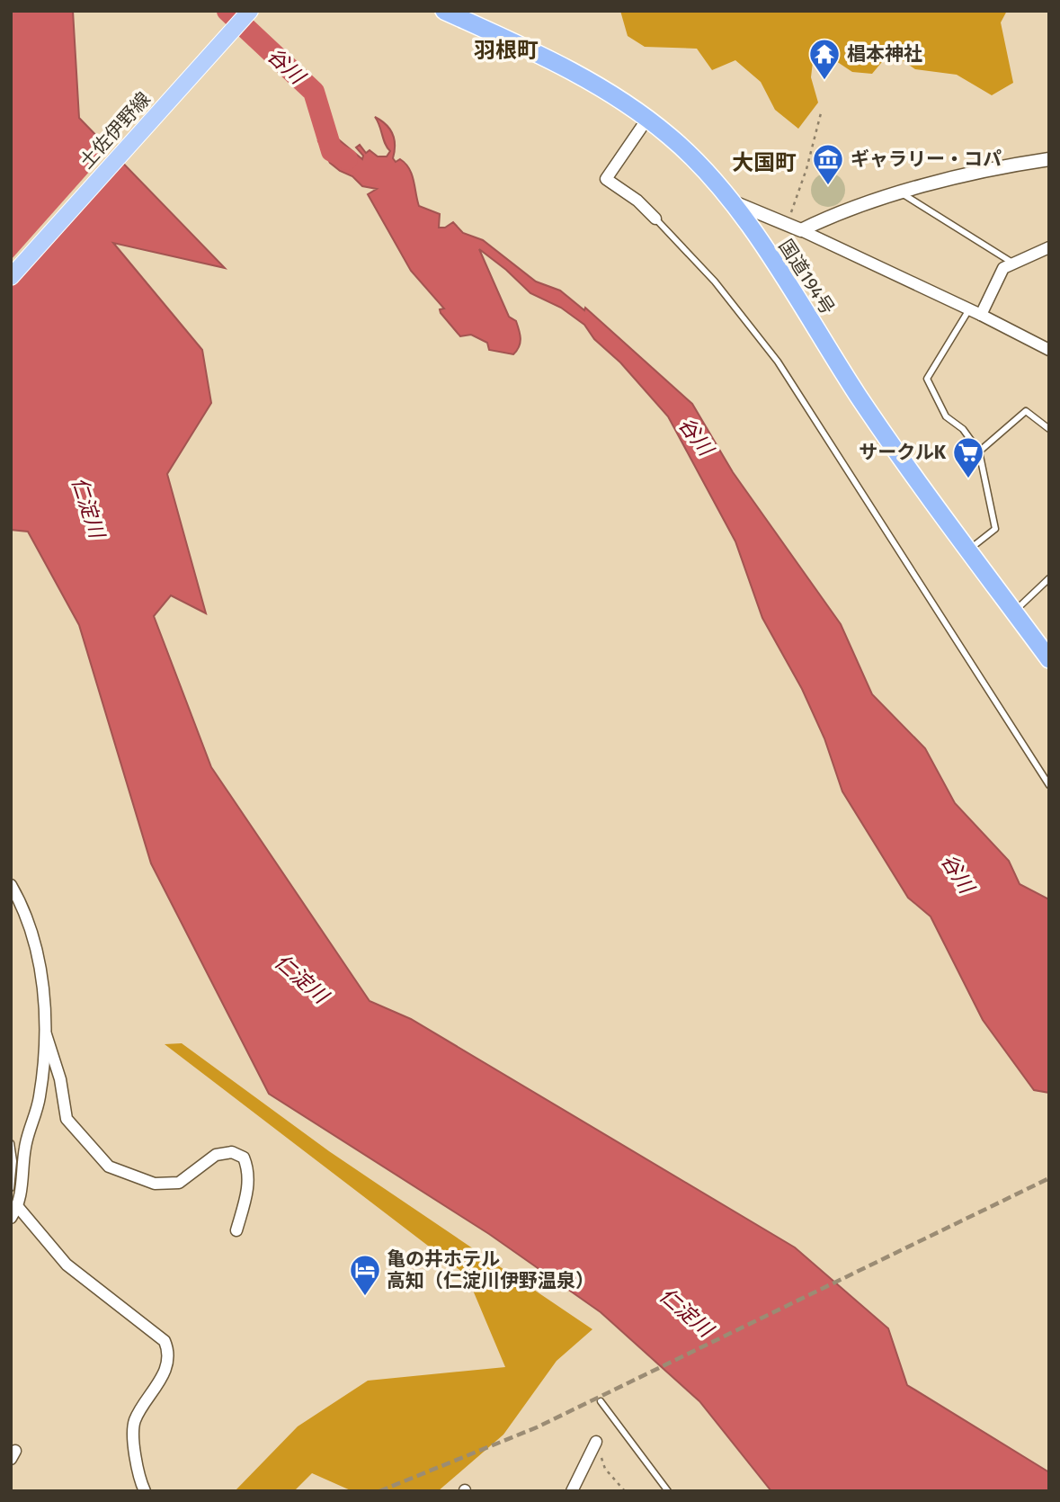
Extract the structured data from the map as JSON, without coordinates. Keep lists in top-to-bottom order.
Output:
{
  "streets": {
    "highway": ["国道194号"],
    "main road": ["土佐伊野線"]
  },
  "districts": ["羽根町", "大国町"],
  "water": ["谷川", "仁淀川"],
  "places": {
    "temple": ["椙本神社"],
    "museum": ["ギャラリー・コパ"],
    "supermarket": ["サークルK"],
    "hotel": ["亀の井ホテル 高知（仁淀川伊野温泉）"]
  }
}
